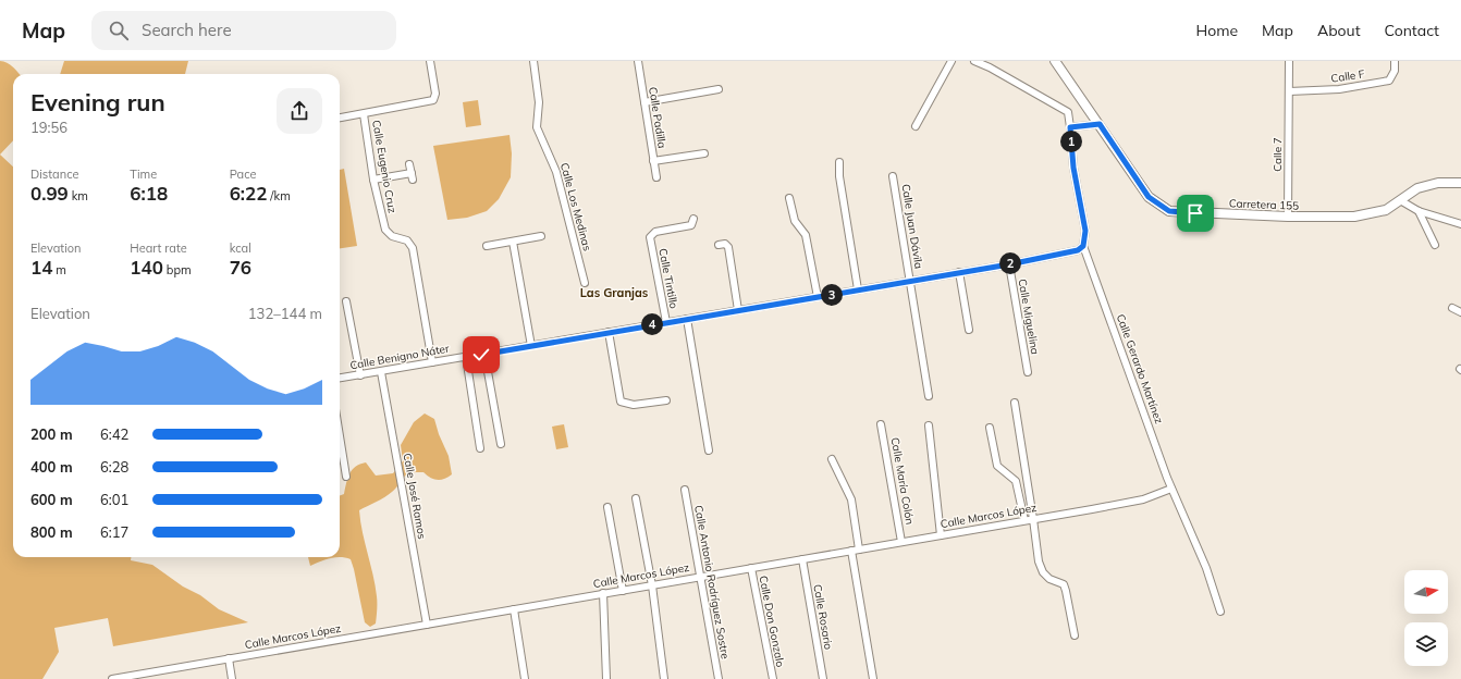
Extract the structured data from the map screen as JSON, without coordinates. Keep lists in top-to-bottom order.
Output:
{
  "streets": {
    "street": [
      "Calle F",
      "Calle Padilla",
      "Calle 7",
      "Calle Eugenio Cruz",
      "Carretera 155",
      "Calle Los Medinas",
      "Calle Juan Dávila",
      "Calle Tintillo",
      "Calle Miguelina",
      "Calle Benigno Náter",
      "Calle Gerardo Martínez",
      "Calle María Colón",
      "Calle José Ramos",
      "Calle Marcos López",
      "Calle Antonio Rodríguez Sostre",
      "Calle Rosario",
      "Calle Don Gonzalo"
    ]
  },
  "crossings": [
    ["Calle F", "Calle 7"],
    ["Calle 7", "Carretera 155"],
    ["Calle Eugenio Cruz", "Calle Benigno Náter"],
    ["Calle Juan Dávila", "Calle Benigno Náter"],
    ["Calle Tintillo", "Calle Benigno Náter"],
    ["Calle Miguelina", "Calle Benigno Náter"],
    ["Calle Benigno Náter", "Calle Gerardo Martínez"],
    ["Calle Benigno Náter", "Calle José Ramos"],
    ["Calle Gerardo Martínez", "Calle Marcos López"],
    ["Calle María Colón", "Calle Marcos López"],
    ["Calle José Ramos", "Calle Marcos López"],
    ["Calle Marcos López", "Calle Antonio Rodríguez Sostre"],
    ["Calle Marcos López", "Calle Rosario"],
    ["Calle Marcos López", "Calle Don Gonzalo"]
  ],
  "districts": ["Las Granjas"],
  "north": "right",
  "page": {
    "header": "Map",
    "search": "Search here",
    "nav": [
      "Home",
      "Map",
      "About",
      "Contact"
    ],
    "heading": ["Evening run", "19:56"],
    "pins": [
      "1",
      "2",
      "3",
      "4"
    ],
    "stats": [
      ["Distance", "0.99 km"],
      ["Time", "6:18"],
      ["Pace", "6:22 /km"],
      ["Elevation", "14 m"],
      ["Heart rate", "140 bpm"],
      ["kcal", "76"]
    ],
    "chart": ["Elevation", "132–144 m"],
    "list": [
      {
        "name": "200 m",
        "note": "6:42"
      },
      {
        "name": "400 m",
        "note": "6:28"
      },
      {
        "name": "600 m",
        "note": "6:01"
      },
      {
        "name": "800 m",
        "note": "6:17"
      }
    ]
  }
}
